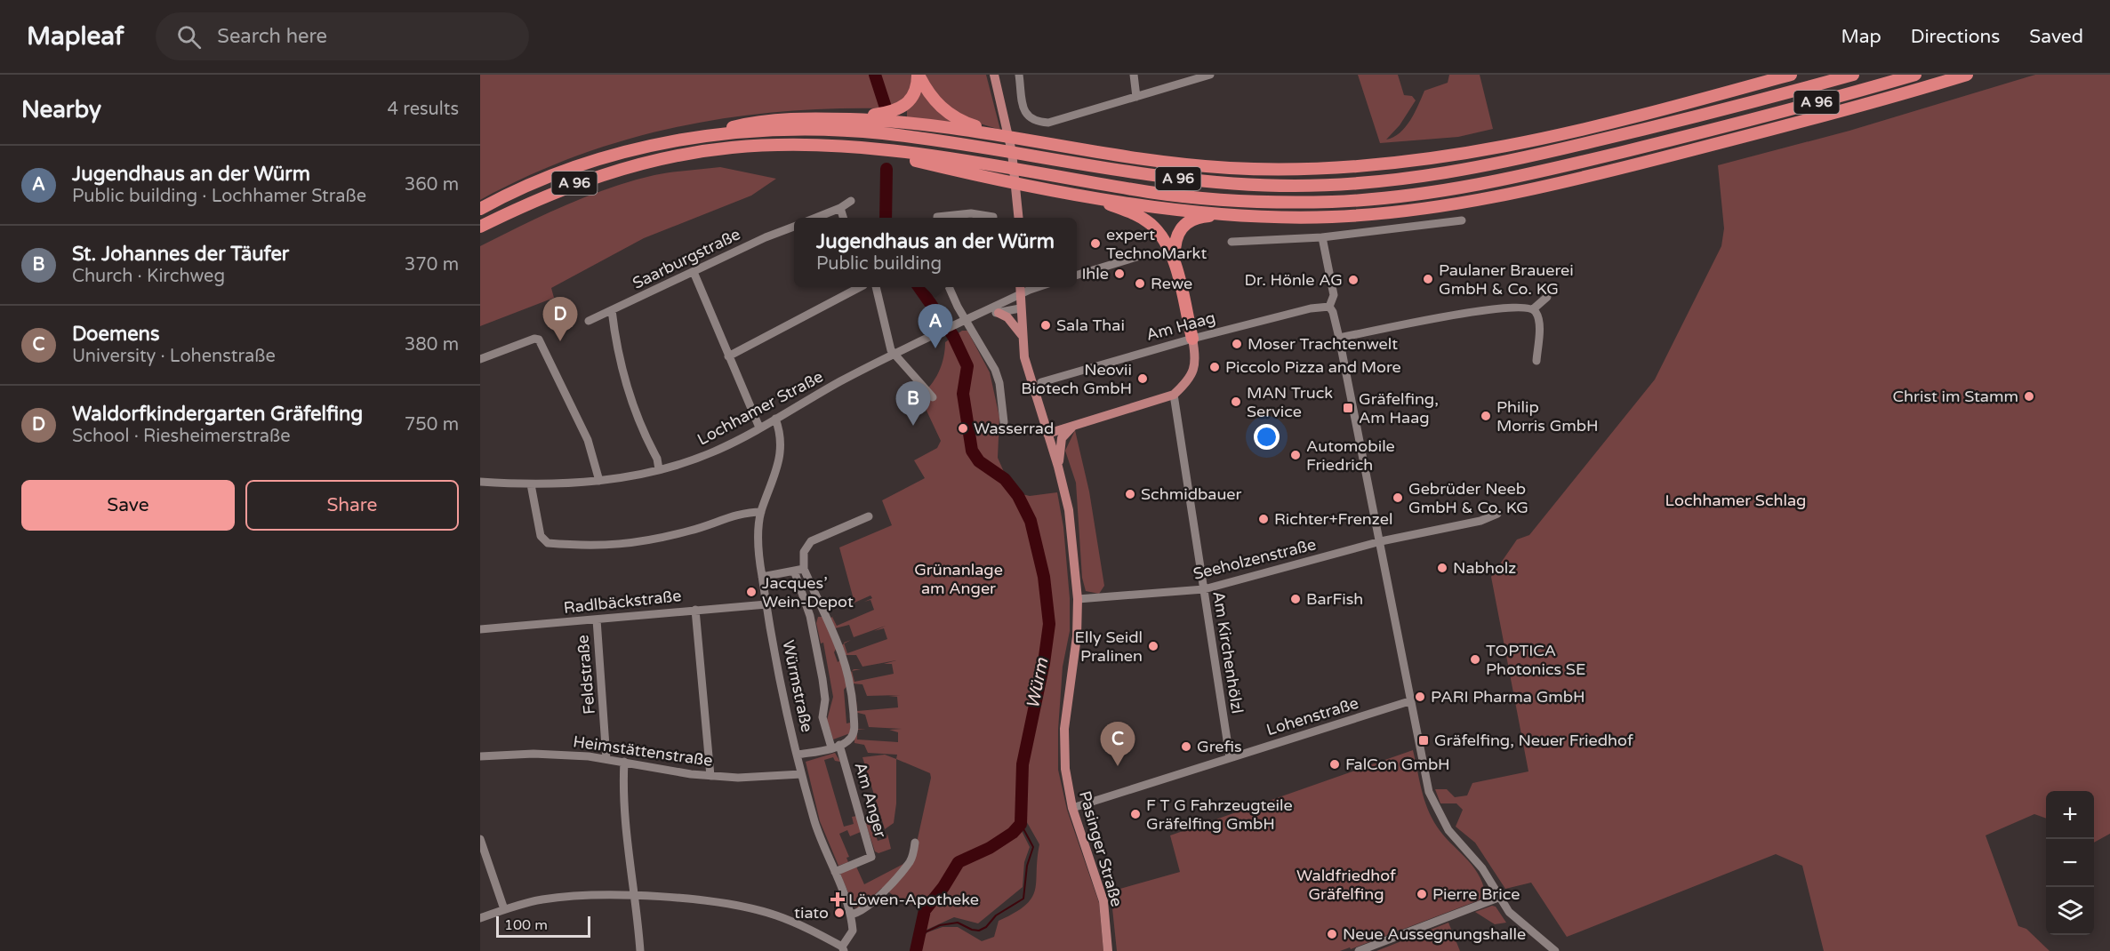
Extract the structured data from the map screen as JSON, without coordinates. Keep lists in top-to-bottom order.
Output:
{
  "streets": {
    "highway": ["A 96"],
    "main road": ["Pasinger Straße"],
    "street": [
      "Saarburgstraße",
      "Am Haag",
      "Lochhamer Straße",
      "Seeholzenstraße",
      "Radlbäckstraße",
      "Am Kirchenhölzl",
      "Feldstraße",
      "Würmstraße",
      "Lohenstraße",
      "Heimstättenstraße",
      "Am Anger"
    ]
  },
  "crossings": [
    ["Lochhamer Straße", "Würmstraße"],
    ["Lochhamer Straße", "Pasinger Straße"],
    ["Seeholzenstraße", "Am Kirchenhölzl"],
    ["Seeholzenstraße", "Pasinger Straße"],
    ["Radlbäckstraße", "Feldstraße"],
    ["Radlbäckstraße", "Würmstraße"],
    ["Am Kirchenhölzl", "Lohenstraße"],
    ["Feldstraße", "Heimstättenstraße"],
    ["Würmstraße", "Heimstättenstraße"],
    ["Würmstraße", "Am Anger"],
    ["Lohenstraße", "Pasinger Straße"]
  ],
  "water": ["Würm"],
  "parks": ["Lochhamer Schlag", "Grünanlage am Anger", "Waldfriedhof Gräfelfing"],
  "places": {
    "other": [
      "expert TechnoMarkt",
      "Ihle",
      "Paulaner Brauerei GmbH & Co. KG",
      "Dr. Hönle AG",
      "Rewe",
      "Sala Thai",
      "Moser Trachtenwelt",
      "Piccolo Pizza and More",
      "Neovii Biotech GmbH",
      "Christ im Stamm",
      "MAN Truck Service",
      "Philip Morris GmbH",
      "Wasserrad",
      "Automobile Friedrich",
      "Schmidbauer",
      "Gebrüder Neeb GmbH & Co. KG",
      "Richter+Frenzel",
      "Nabholz",
      "Jacques’ Wein-Depot",
      "BarFish",
      "Elly Seidl Pralinen",
      "TOPTICA Photonics SE",
      "PARI Pharma GmbH",
      "Grefis",
      "FalCon GmbH",
      "F T G Fahrzeugteile Gräfelfing GmbH",
      "Pierre Brice",
      "tiato",
      "Neue Aussegnungshalle"
    ],
    "transit": ["Gräfelfing, Am Haag", "Gräfelfing, Neuer Friedhof"],
    "health": ["Löwen-Apotheke"]
  },
  "scale_bar": "100 m",
  "page": {
    "header": "Mapleaf",
    "search": "Search here",
    "nav": ["Map", "Directions", "Saved"],
    "heading": ["Nearby", "4 results"],
    "list": [
      {
        "mark": "A",
        "name": "Jugendhaus an der Würm",
        "note": "Public building · Lochhamer Straße",
        "value": "360 m"
      },
      {
        "mark": "B",
        "name": "St. Johannes der Täufer",
        "note": "Church · Kirchweg",
        "value": "370 m"
      },
      {
        "mark": "C",
        "name": "Doemens",
        "note": "University · Lohenstraße",
        "value": "380 m"
      },
      {
        "mark": "D",
        "name": "Waldorfkindergarten Gräfelfing",
        "note": "School · Riesheimerstraße",
        "value": "750 m"
      }
    ],
    "popup": ["Jugendhaus an der Würm", "Public building"],
    "pins": [
      "D",
      "A",
      "B",
      "C"
    ],
    "buttons": ["Save", "Share"],
    "map_buttons": ["+", "−"],
    "scale": "100 m"
  }
}
